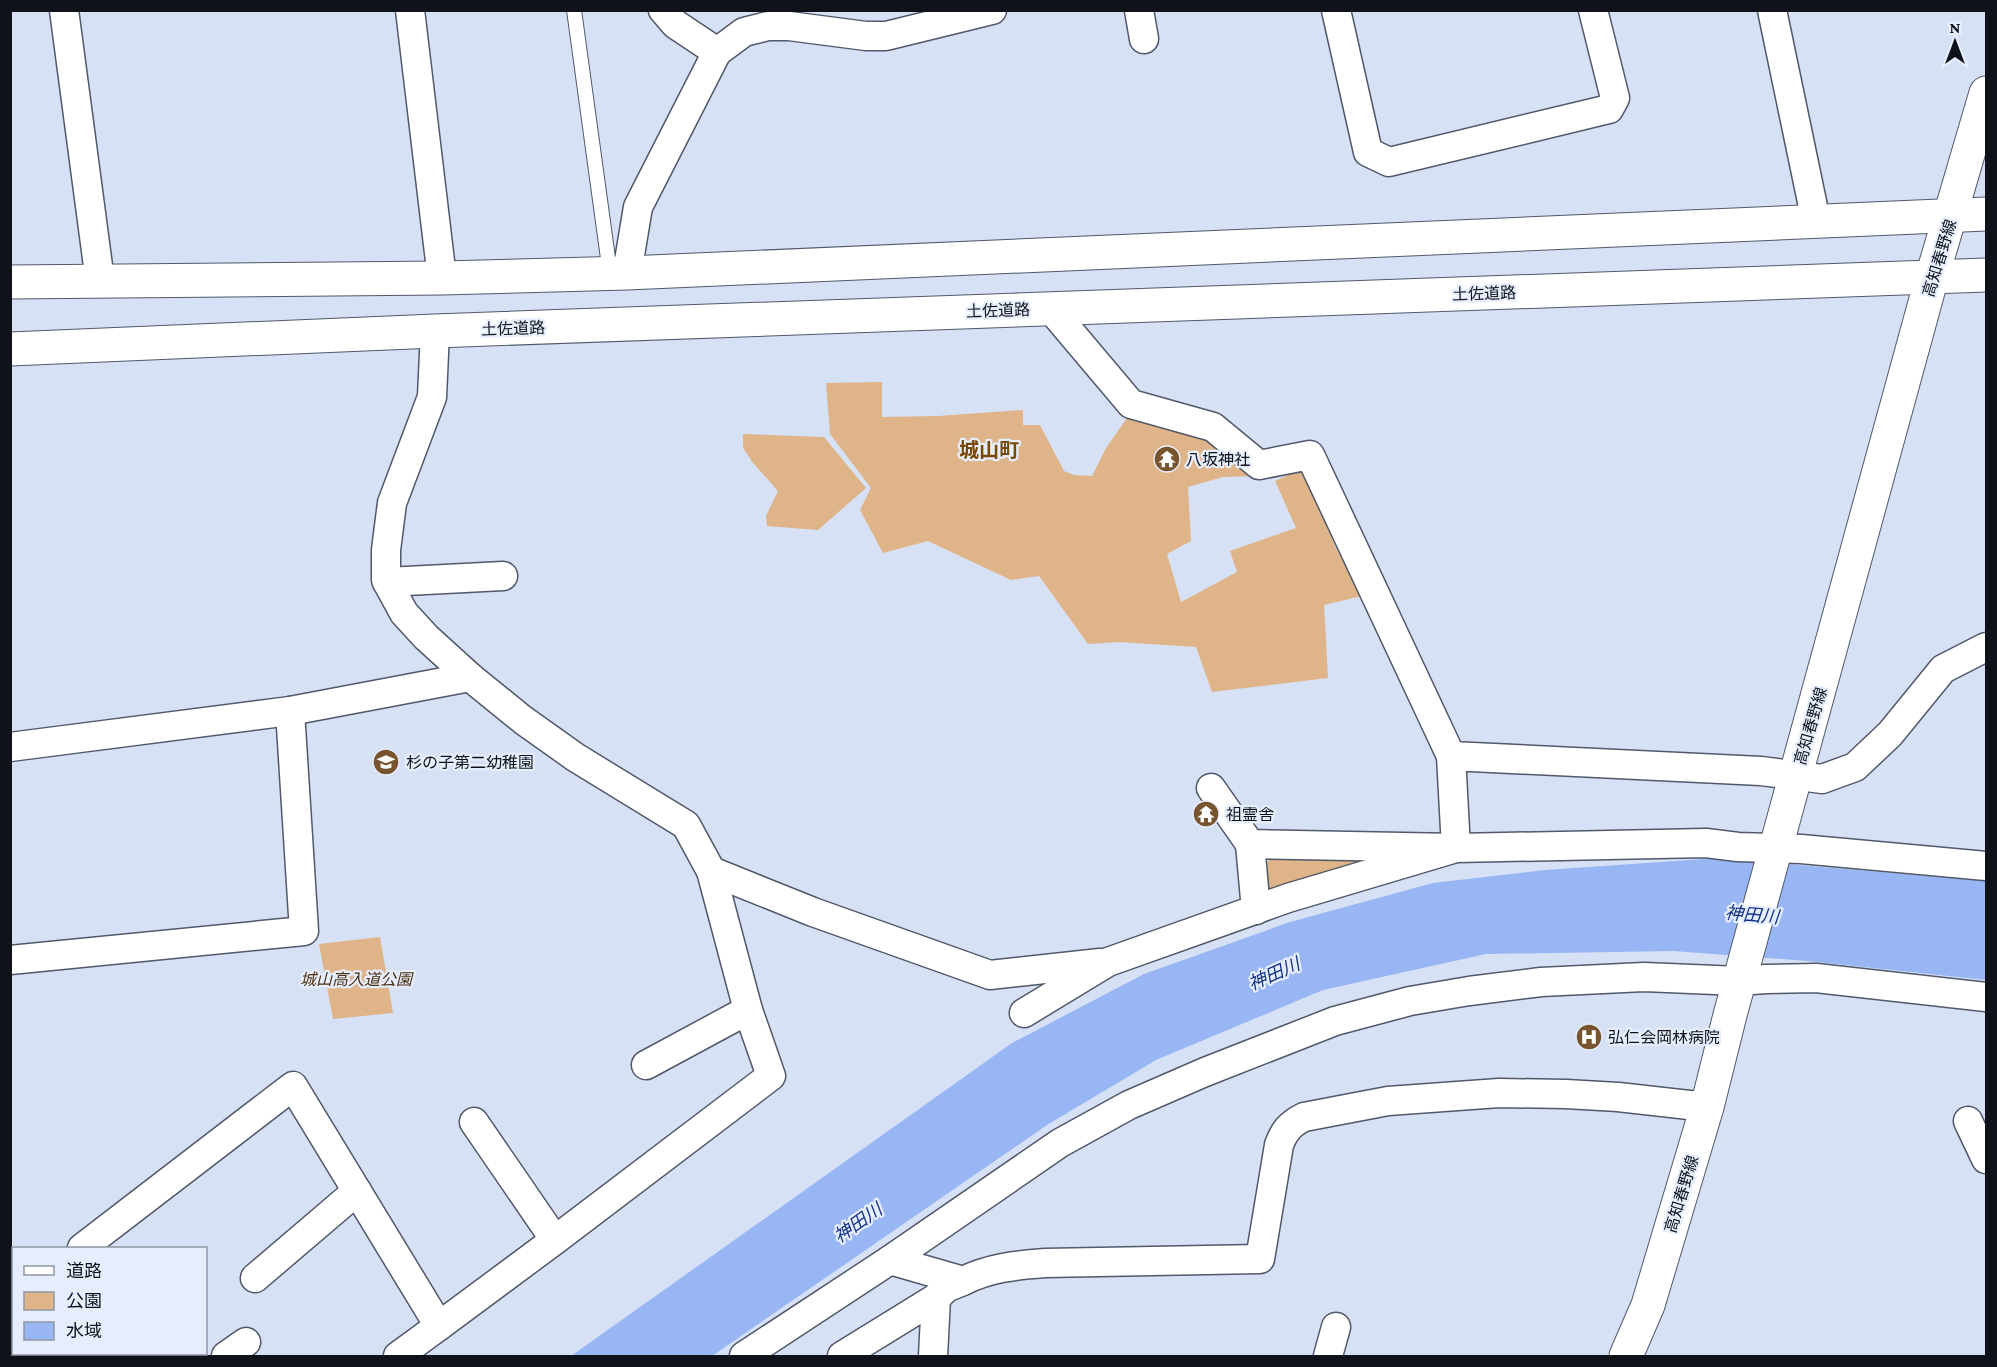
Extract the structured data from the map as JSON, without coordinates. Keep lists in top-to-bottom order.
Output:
{
  "streets": {
    "main road": ["高知春野線", "土佐道路"]
  },
  "crossings": [
    ["高知春野線", "土佐道路"]
  ],
  "districts": ["城山町"],
  "water": ["神田川"],
  "parks": ["城山高入道公園"],
  "places": {
    "temple": ["八坂神社", "祖霊舎"],
    "school or university": ["杉の子第二幼稚園"],
    "hospital": ["弘仁会岡林病院"]
  },
  "legend": ["道路", "公園", "水域"],
  "north": "top"
}
